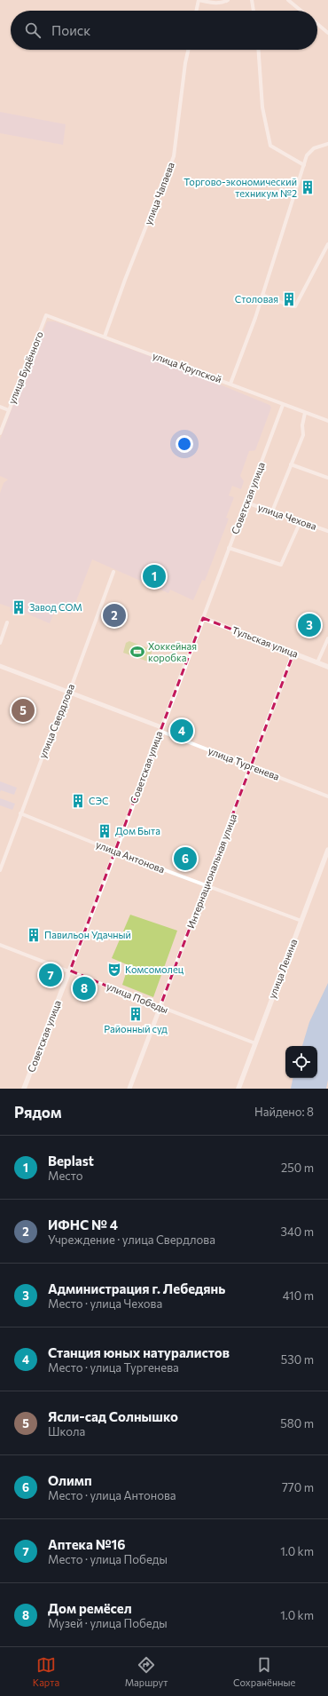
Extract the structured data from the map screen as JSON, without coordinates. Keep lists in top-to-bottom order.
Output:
{
  "streets": {
    "main road": ["Советская улица", "Тульская улица", "улица Ленина"],
    "street": [
      "улица Чапаева",
      "улица Будённого",
      "улица Крупской",
      "улица Чехова",
      "улица Свердлова",
      "улица Тургенева",
      "улица Антонова",
      "Интернациональная улица",
      "улица Победы"
    ]
  },
  "crossings": [
    ["улица Чапаева", "улица Крупской"],
    ["улица Будённого", "улица Крупской"],
    ["улица Крупской", "Советская улица"],
    ["Советская улица", "улица Чехова"],
    ["Советская улица", "Тульская улица"],
    ["Советская улица", "улица Тургенева"],
    ["Советская улица", "улица Антонова"],
    ["Советская улица", "улица Победы"],
    ["Тульская улица", "Интернациональная улица"],
    ["улица Свердлова", "улица Тургенева"],
    ["улица Свердлова", "улица Антонова"],
    ["улица Тургенева", "Интернациональная улица"],
    ["улица Антонова", "Интернациональная улица"],
    ["улица Антонова", "улица Ленина"],
    ["Интернациональная улица", "улица Победы"],
    ["улица Ленина", "улица Победы"]
  ],
  "places": {
    "building": [
      "Торгово-экономический техникум №2",
      "Столовая",
      "Завод СОМ",
      "СЭС",
      "Дом Быта",
      "Павильон Удачный",
      "Районный суд"
    ],
    "sports": ["Хоккейная коробка"],
    "theatre": ["Комсомолец"]
  },
  "page": {
    "search": "Поиск",
    "pins": [
      "1",
      "2",
      "3",
      "5",
      "4",
      "6",
      "7",
      "8"
    ],
    "heading": ["Рядом", "Найдено: 8"],
    "list": [
      {
        "mark": "1",
        "name": "Beplast",
        "note": "Место",
        "value": "250 m"
      },
      {
        "mark": "2",
        "name": "ИФНС № 4",
        "note": "Учреждение · улица Свердлова",
        "value": "340 m"
      },
      {
        "mark": "3",
        "name": "Администрация г. Лебедянь",
        "note": "Место · улица Чехова",
        "value": "410 m"
      },
      {
        "mark": "4",
        "name": "Станция юных натуралистов",
        "note": "Место · улица Тургенева",
        "value": "530 m"
      },
      {
        "mark": "5",
        "name": "Ясли-сад Солнышко",
        "note": "Школа",
        "value": "580 m"
      },
      {
        "mark": "6",
        "name": "Олимп",
        "note": "Место · улица Антонова",
        "value": "770 m"
      },
      {
        "mark": "7",
        "name": "Аптека №16",
        "note": "Место · улица Победы",
        "value": "1.0 km"
      },
      {
        "mark": "8",
        "name": "Дом ремёсел",
        "note": "Музей · улица Победы",
        "value": "1.0 km"
      }
    ],
    "nav": ["Карта", "Маршрут", "Сохранённые"]
  }
}
